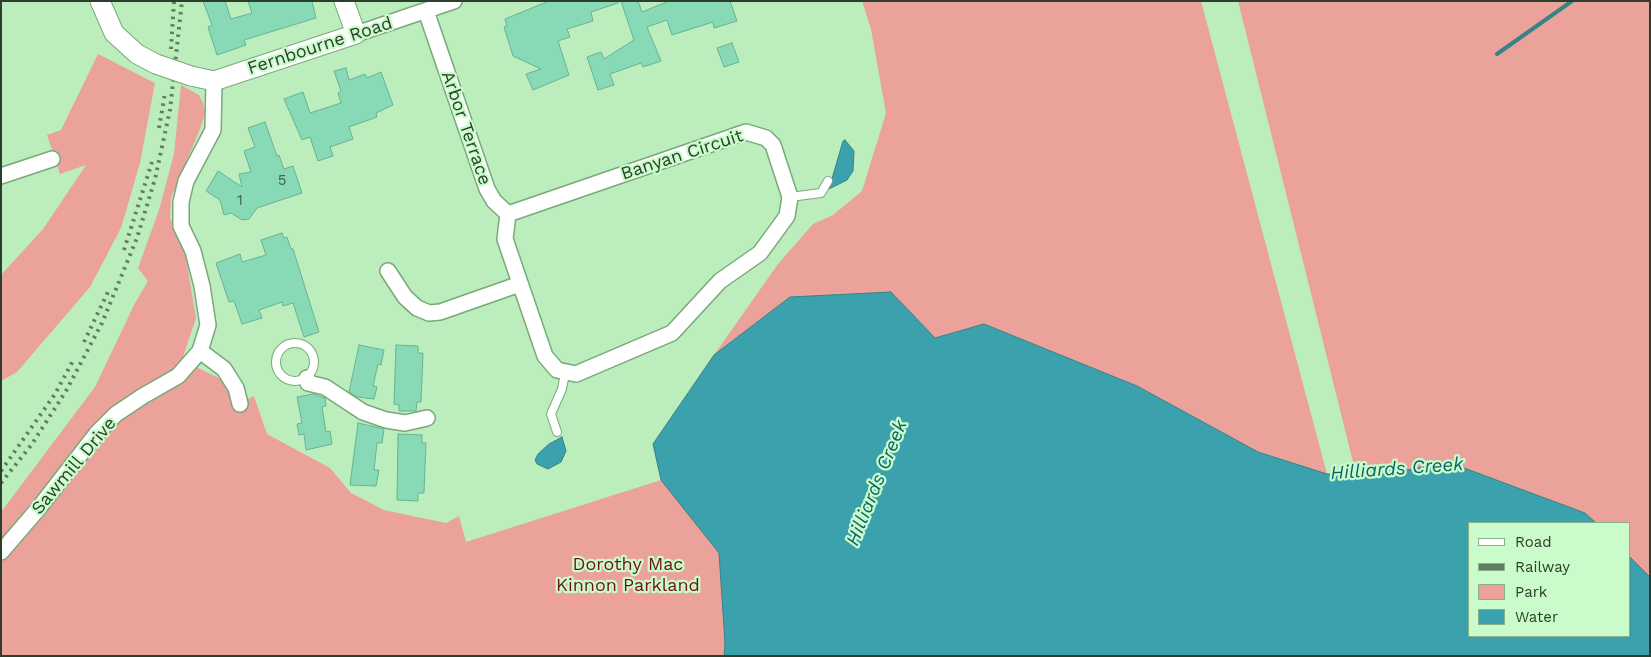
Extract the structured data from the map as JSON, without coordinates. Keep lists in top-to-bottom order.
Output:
{
  "streets": {
    "street": [
      "Fernbourne Road",
      "Arbor Terrace",
      "Banyan Circuit",
      "Sawmill Drive"
    ]
  },
  "crossings": [
    ["Fernbourne Road", "Arbor Terrace"],
    ["Arbor Terrace", "Banyan Circuit"]
  ],
  "water": ["Hilliards Creek"],
  "parks": ["Dorothy Mac Kinnon Parkland"],
  "house_numbers": ["5", "1"],
  "legend": [
    "Road",
    "Railway",
    "Park",
    "Water"
  ]
}
